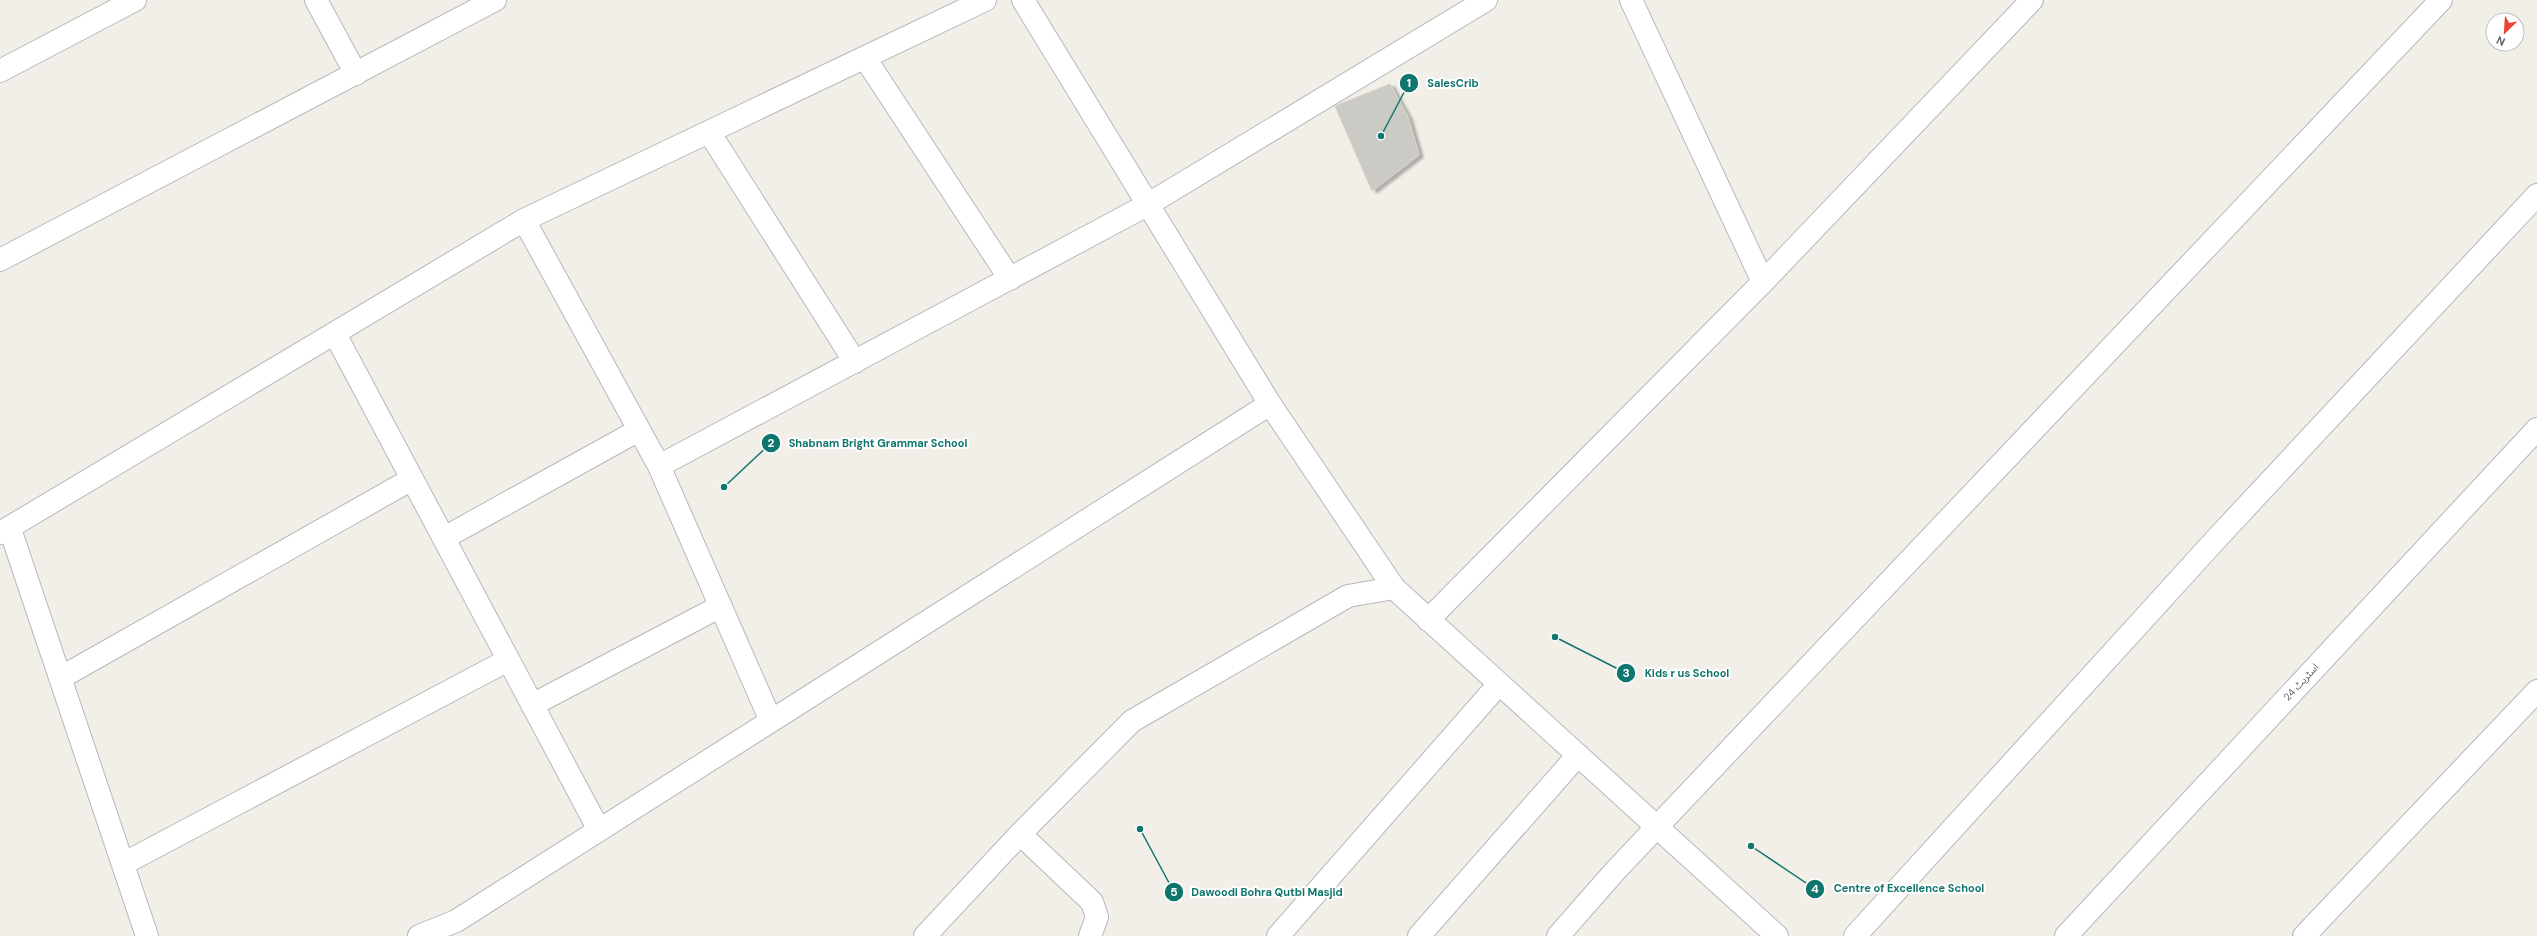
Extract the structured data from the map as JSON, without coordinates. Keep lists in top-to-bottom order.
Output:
{
  "streets": {
    "street": ["اسٹریٹ 24"]
  },
  "places": [
    "SalesCrib",
    "Shabnam Bright Grammar School",
    "Kids r us School",
    "Dawoodi Bohra Qutbi Masjid",
    "Centre of Excellence School"
  ],
  "north": "bottom left"
}
